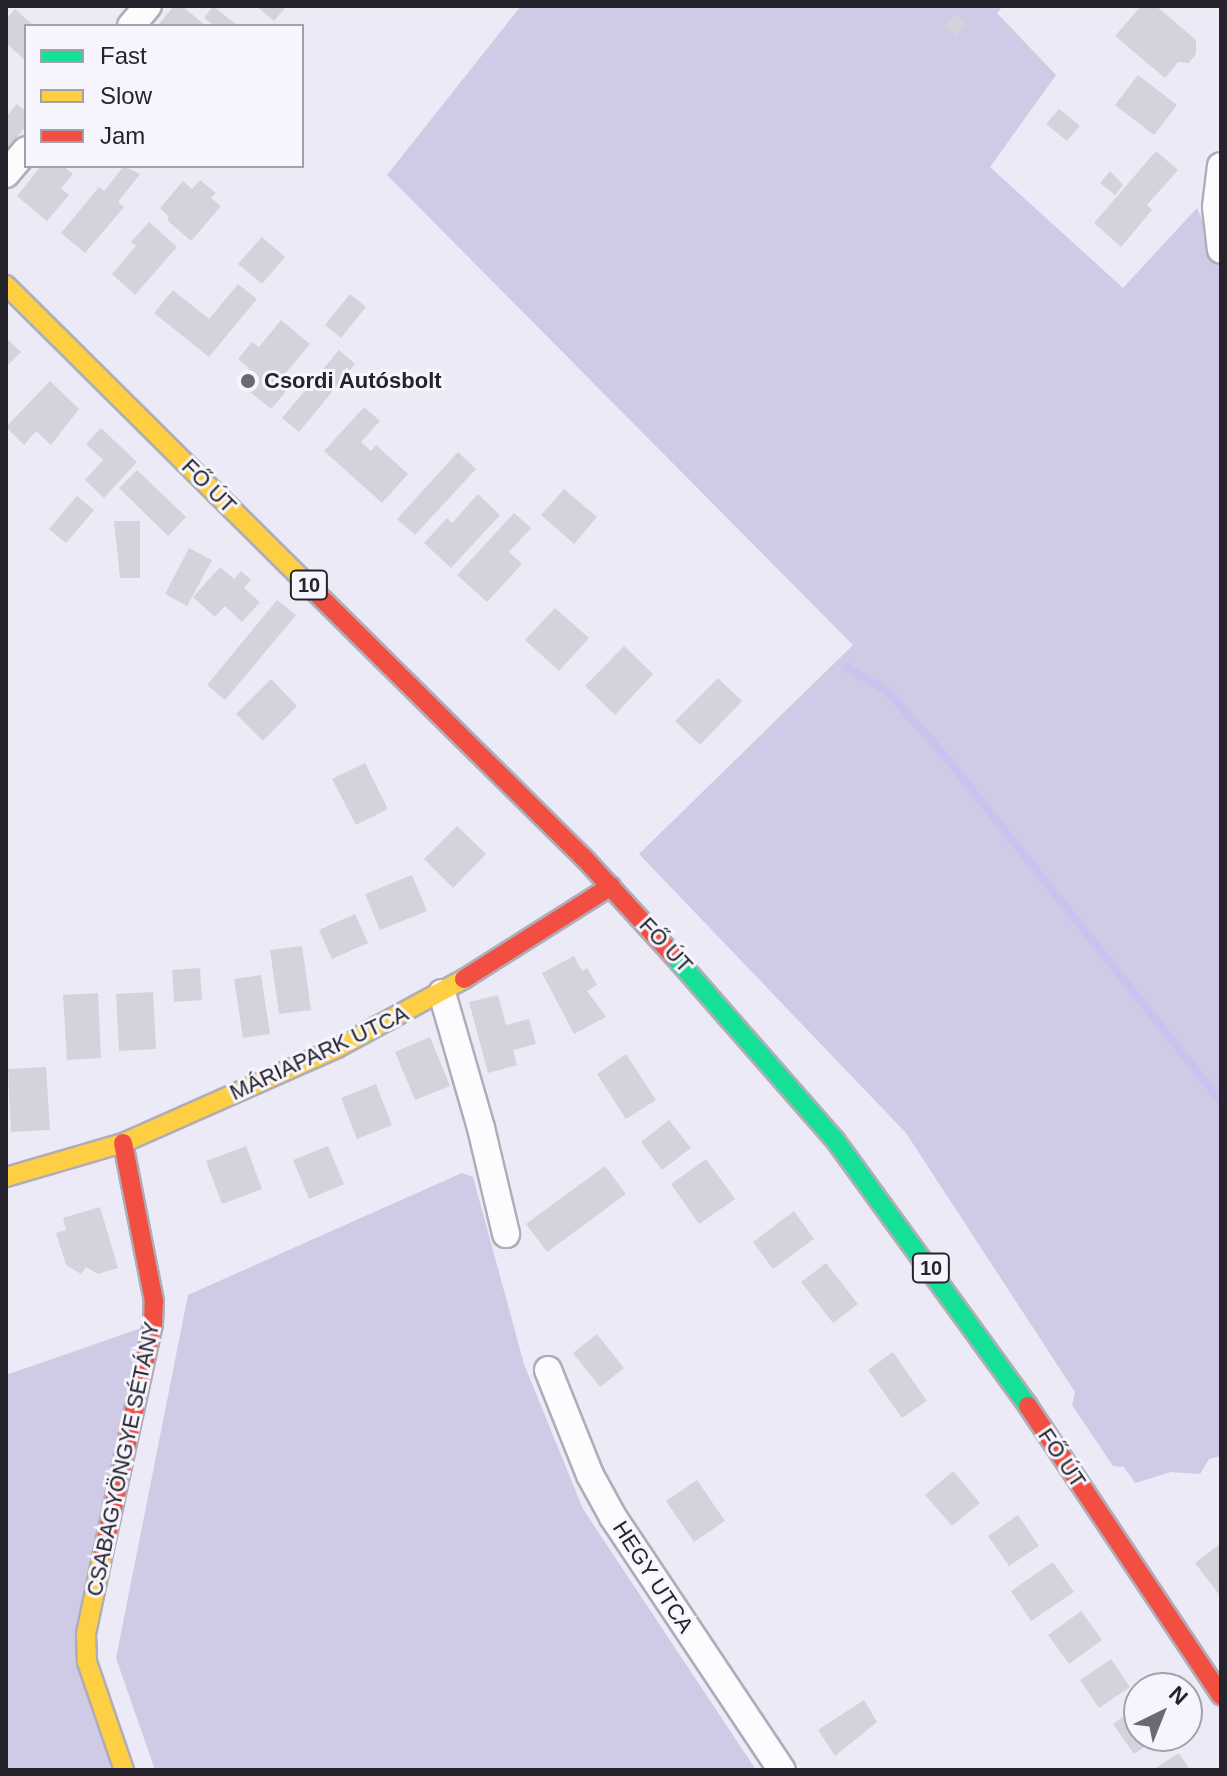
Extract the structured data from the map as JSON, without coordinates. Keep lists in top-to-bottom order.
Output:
{
  "streets": {
    "main road": [
      "FŐ ÚT",
      "10",
      "MÁRIAPARK UTCA",
      "CSABAGYÖNGYE SÉTÁNY"
    ],
    "street": ["HEGY UTCA"]
  },
  "crossings": [
    ["FŐ ÚT", "MÁRIAPARK UTCA"],
    ["MÁRIAPARK UTCA", "CSABAGYÖNGYE SÉTÁNY"]
  ],
  "places": ["Csordi Autósbolt"],
  "legend": ["Fast", "Slow", "Jam"],
  "north": "top right"
}
